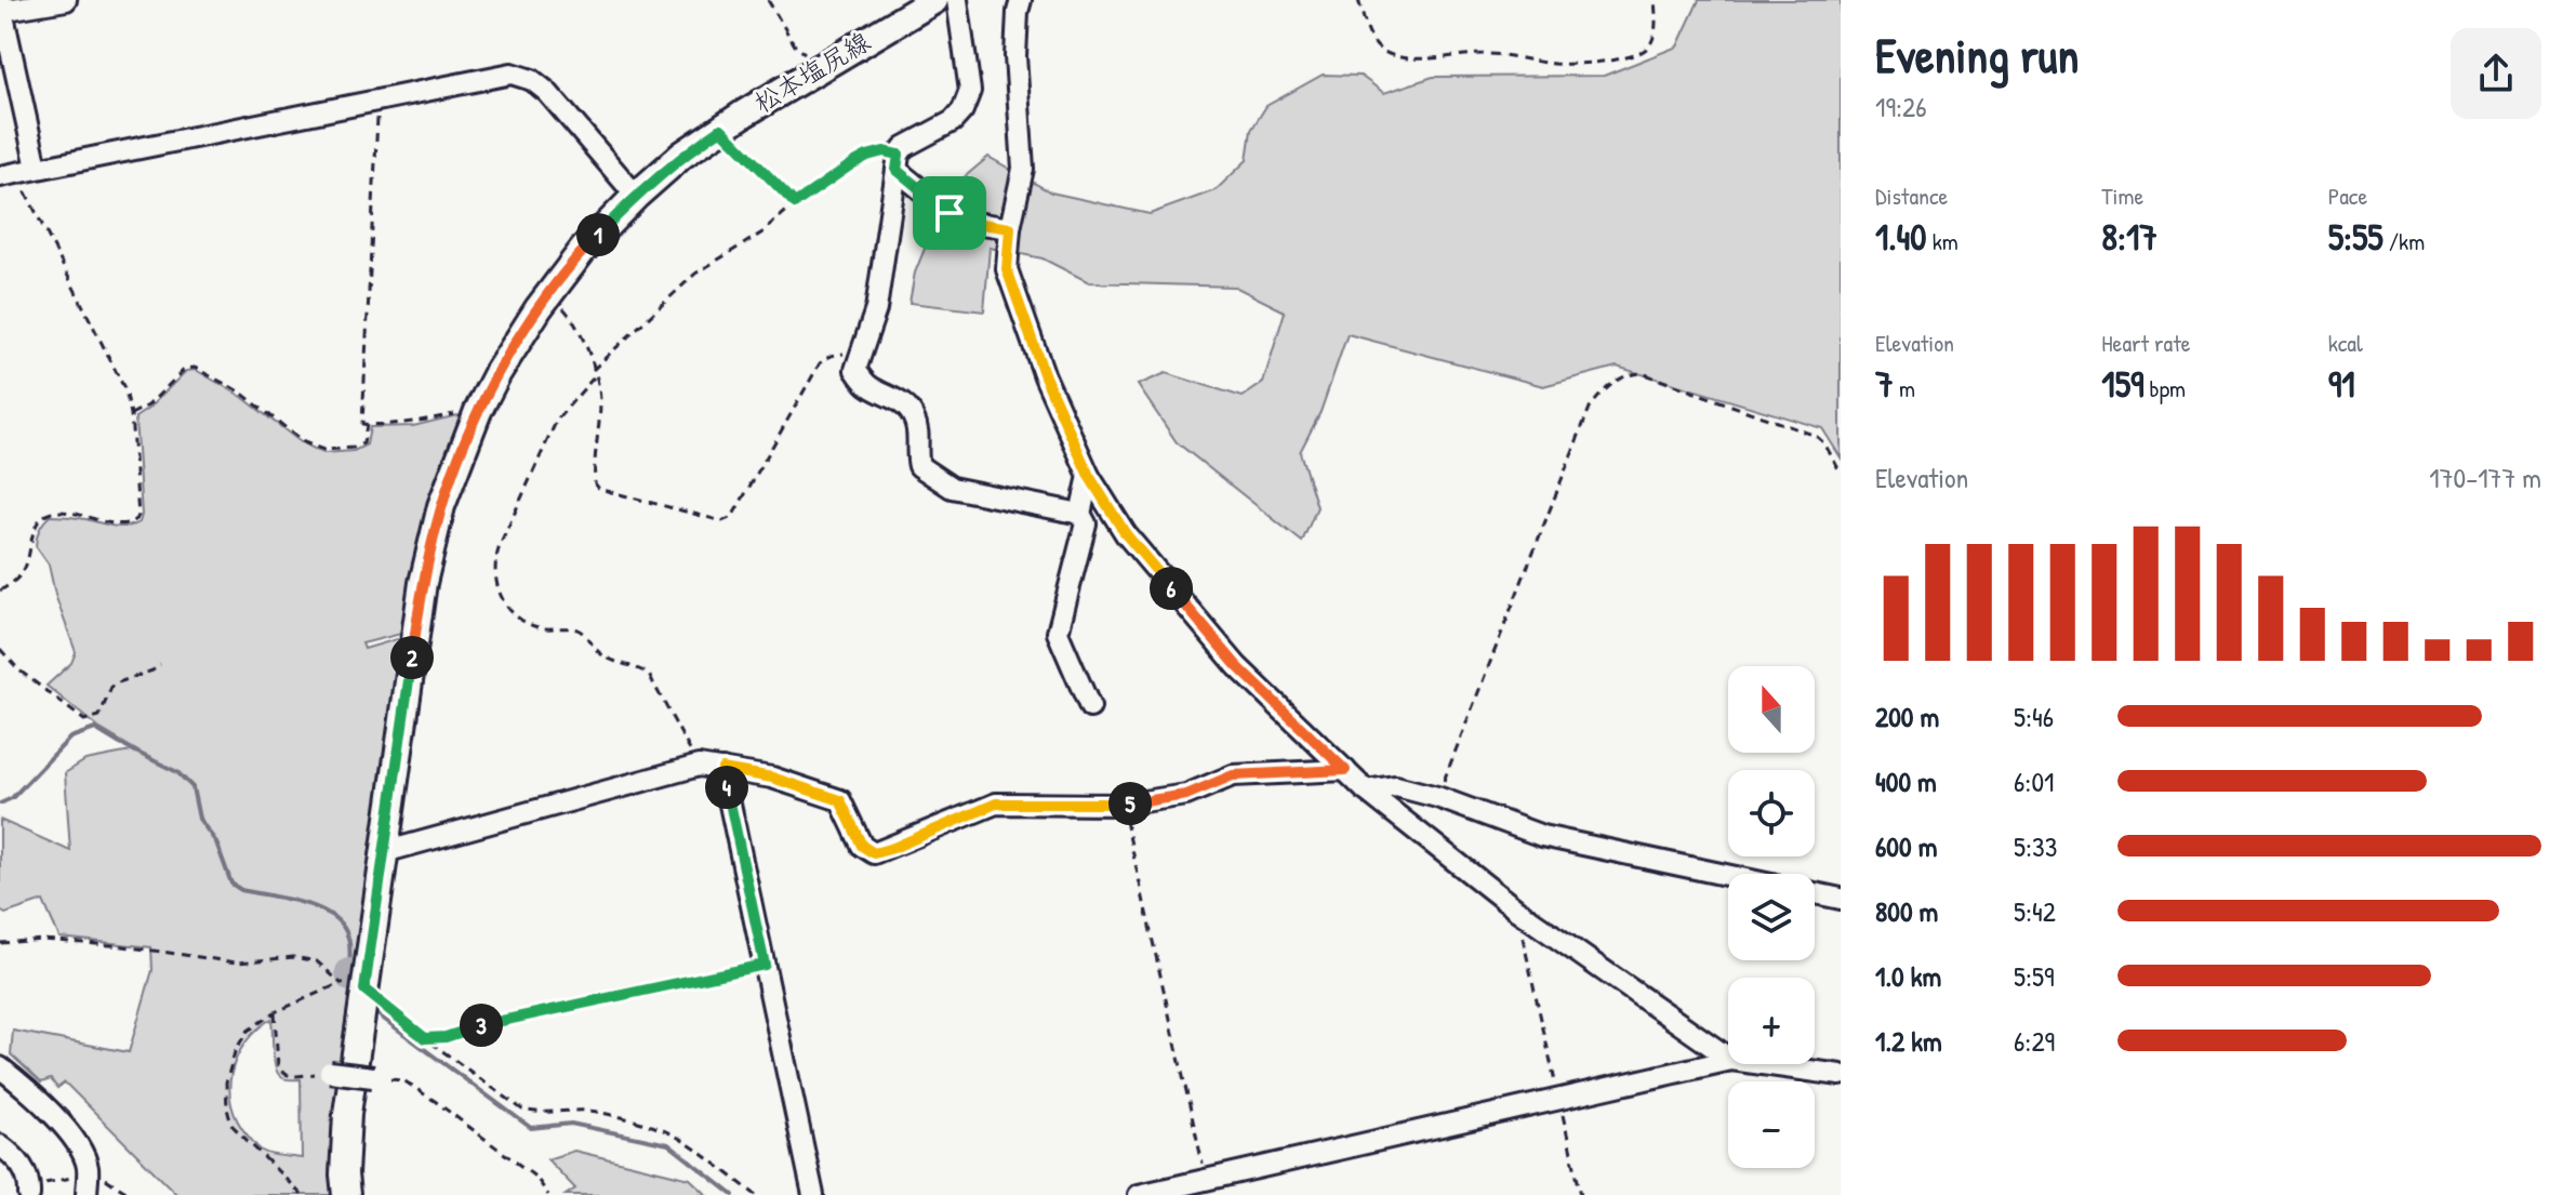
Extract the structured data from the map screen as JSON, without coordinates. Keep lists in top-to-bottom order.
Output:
{
  "streets": {
    "main road": ["松本塩尻線"]
  },
  "north": "top",
  "page": {
    "heading": ["Evening run", "19:26"],
    "stats": [
      ["Distance", "1.40 km"],
      ["Time", "8:17"],
      ["Pace", "5:55 /km"],
      ["Elevation", "7 m"],
      ["Heart rate", "159 bpm"],
      ["kcal", "91"]
    ],
    "pins": [
      "1",
      "6",
      "2",
      "4",
      "5",
      "3"
    ],
    "chart": ["Elevation", "170–177 m"],
    "map_buttons": ["+", "−"],
    "list": [
      {
        "name": "200 m",
        "note": "5:46"
      },
      {
        "name": "400 m",
        "note": "6:01"
      },
      {
        "name": "600 m",
        "note": "5:33"
      },
      {
        "name": "800 m",
        "note": "5:42"
      },
      {
        "name": "1.0 km",
        "note": "5:59"
      },
      {
        "name": "1.2 km",
        "note": "6:29"
      }
    ]
  }
}
